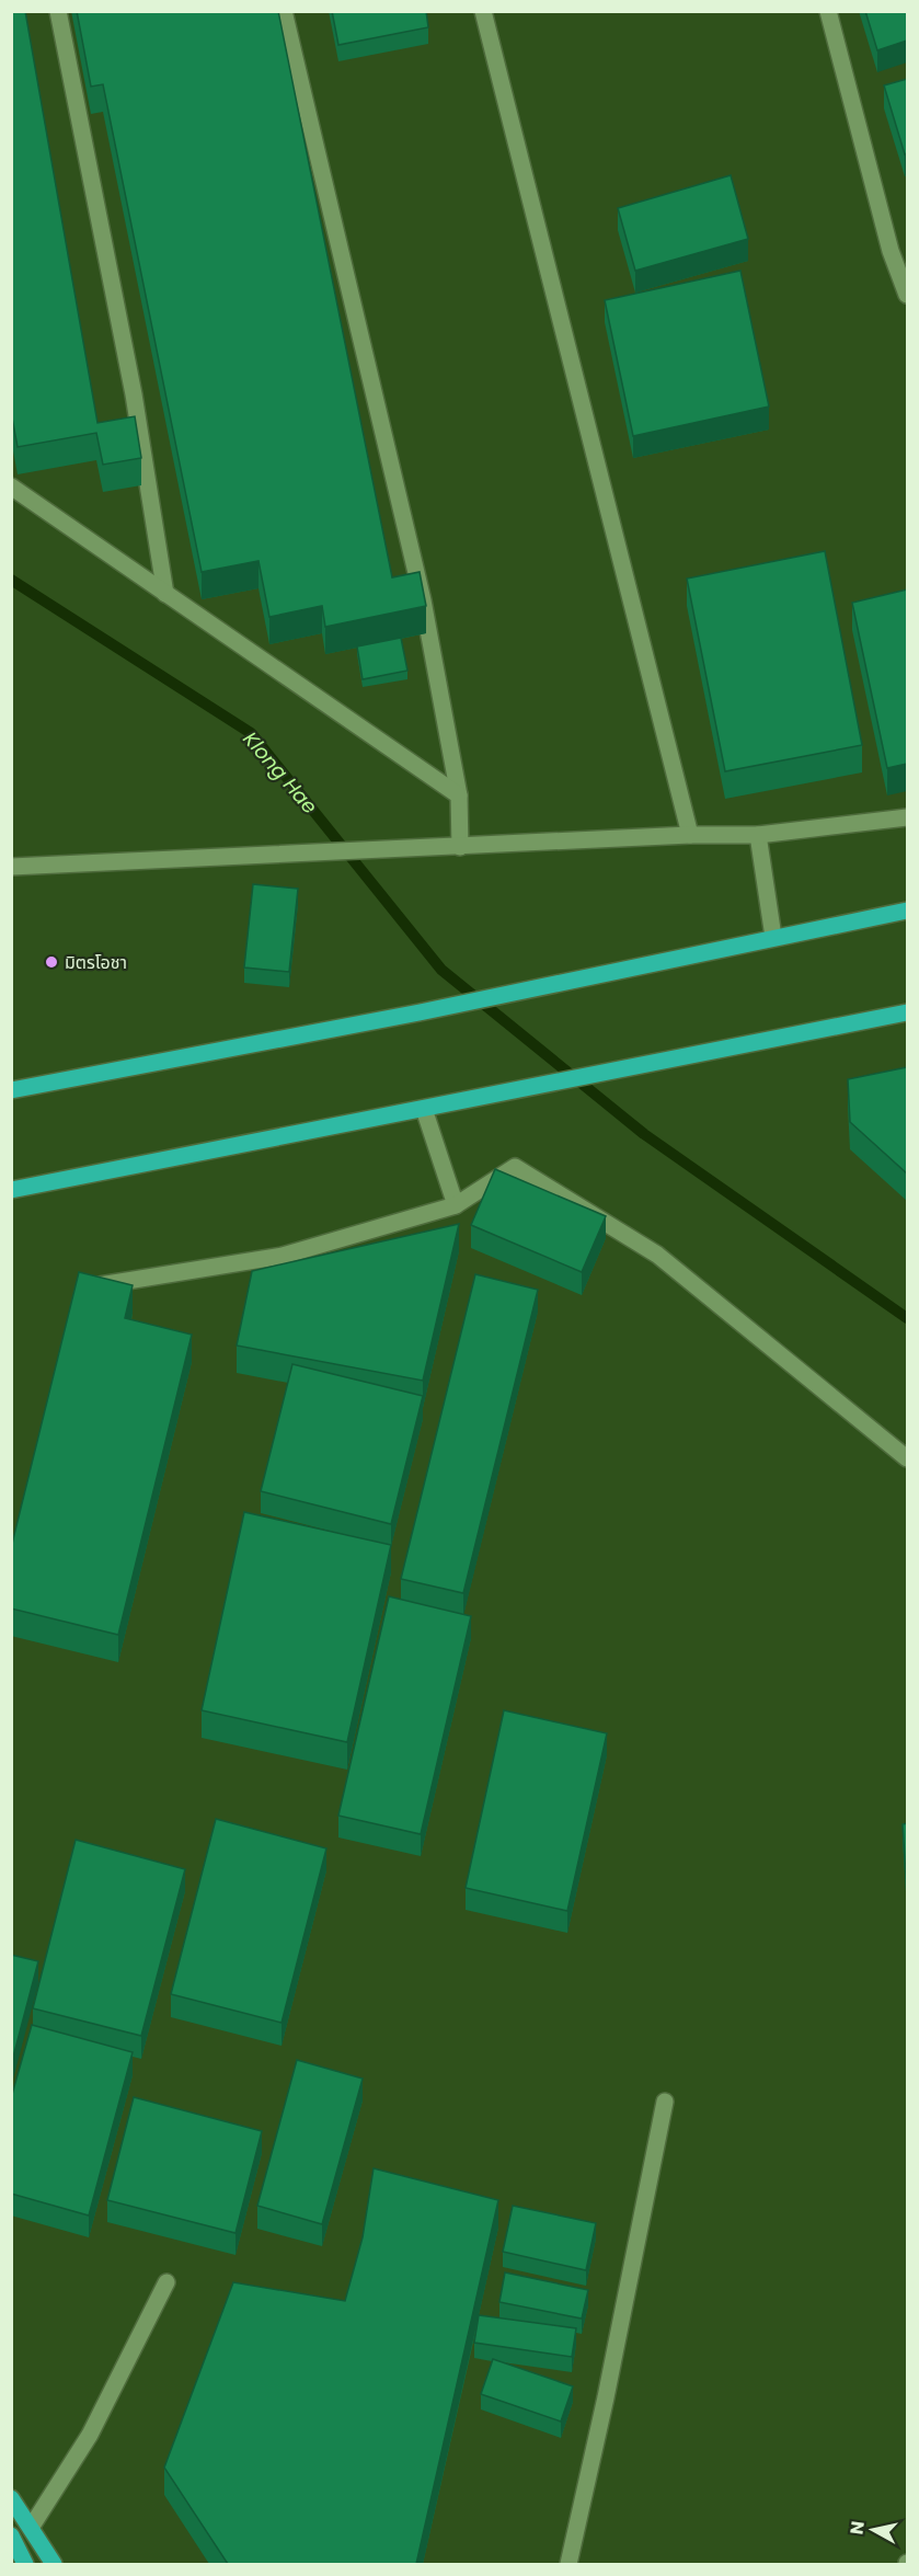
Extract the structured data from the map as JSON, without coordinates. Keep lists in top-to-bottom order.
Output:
{
  "water": ["Klong Hae"],
  "places": ["มิตรโอชา"],
  "north": "left"
}
